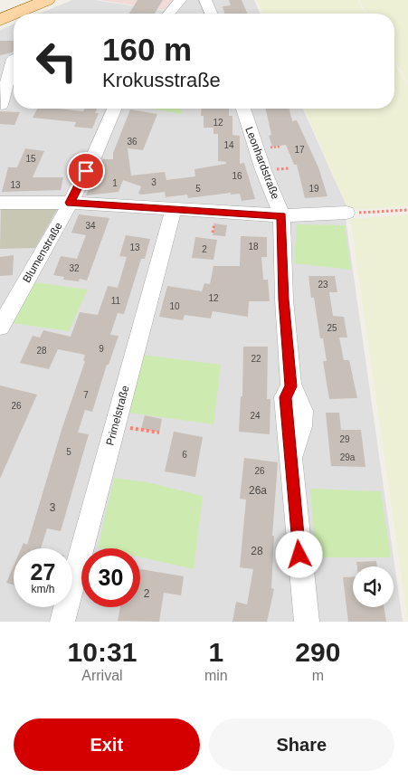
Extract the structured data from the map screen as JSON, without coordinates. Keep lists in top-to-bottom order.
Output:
{
  "streets": {
    "street": ["Leonhardstraße", "Blumenstraße", "Primelstraße"]
  },
  "house_numbers": [
    "12",
    "36",
    "14",
    "17",
    "15",
    "16",
    "3",
    "1",
    "13",
    "5",
    "19",
    "34",
    "18",
    "13",
    "2",
    "32",
    "23",
    "12",
    "11",
    "10",
    "25",
    "9",
    "28",
    "22",
    "7",
    "26",
    "24",
    "29",
    "5",
    "6",
    "29a",
    "26",
    "26a",
    "3",
    "28",
    "2"
  ],
  "page": {
    "turn": ["160 m", "Krokusstraße"],
    "speed": "27 km/h",
    "limit": "30",
    "eta": [
      "10:31",
      "Arrival",
      "1",
      "min",
      "290",
      "m"
    ],
    "buttons": ["Exit", "Share"]
  }
}
